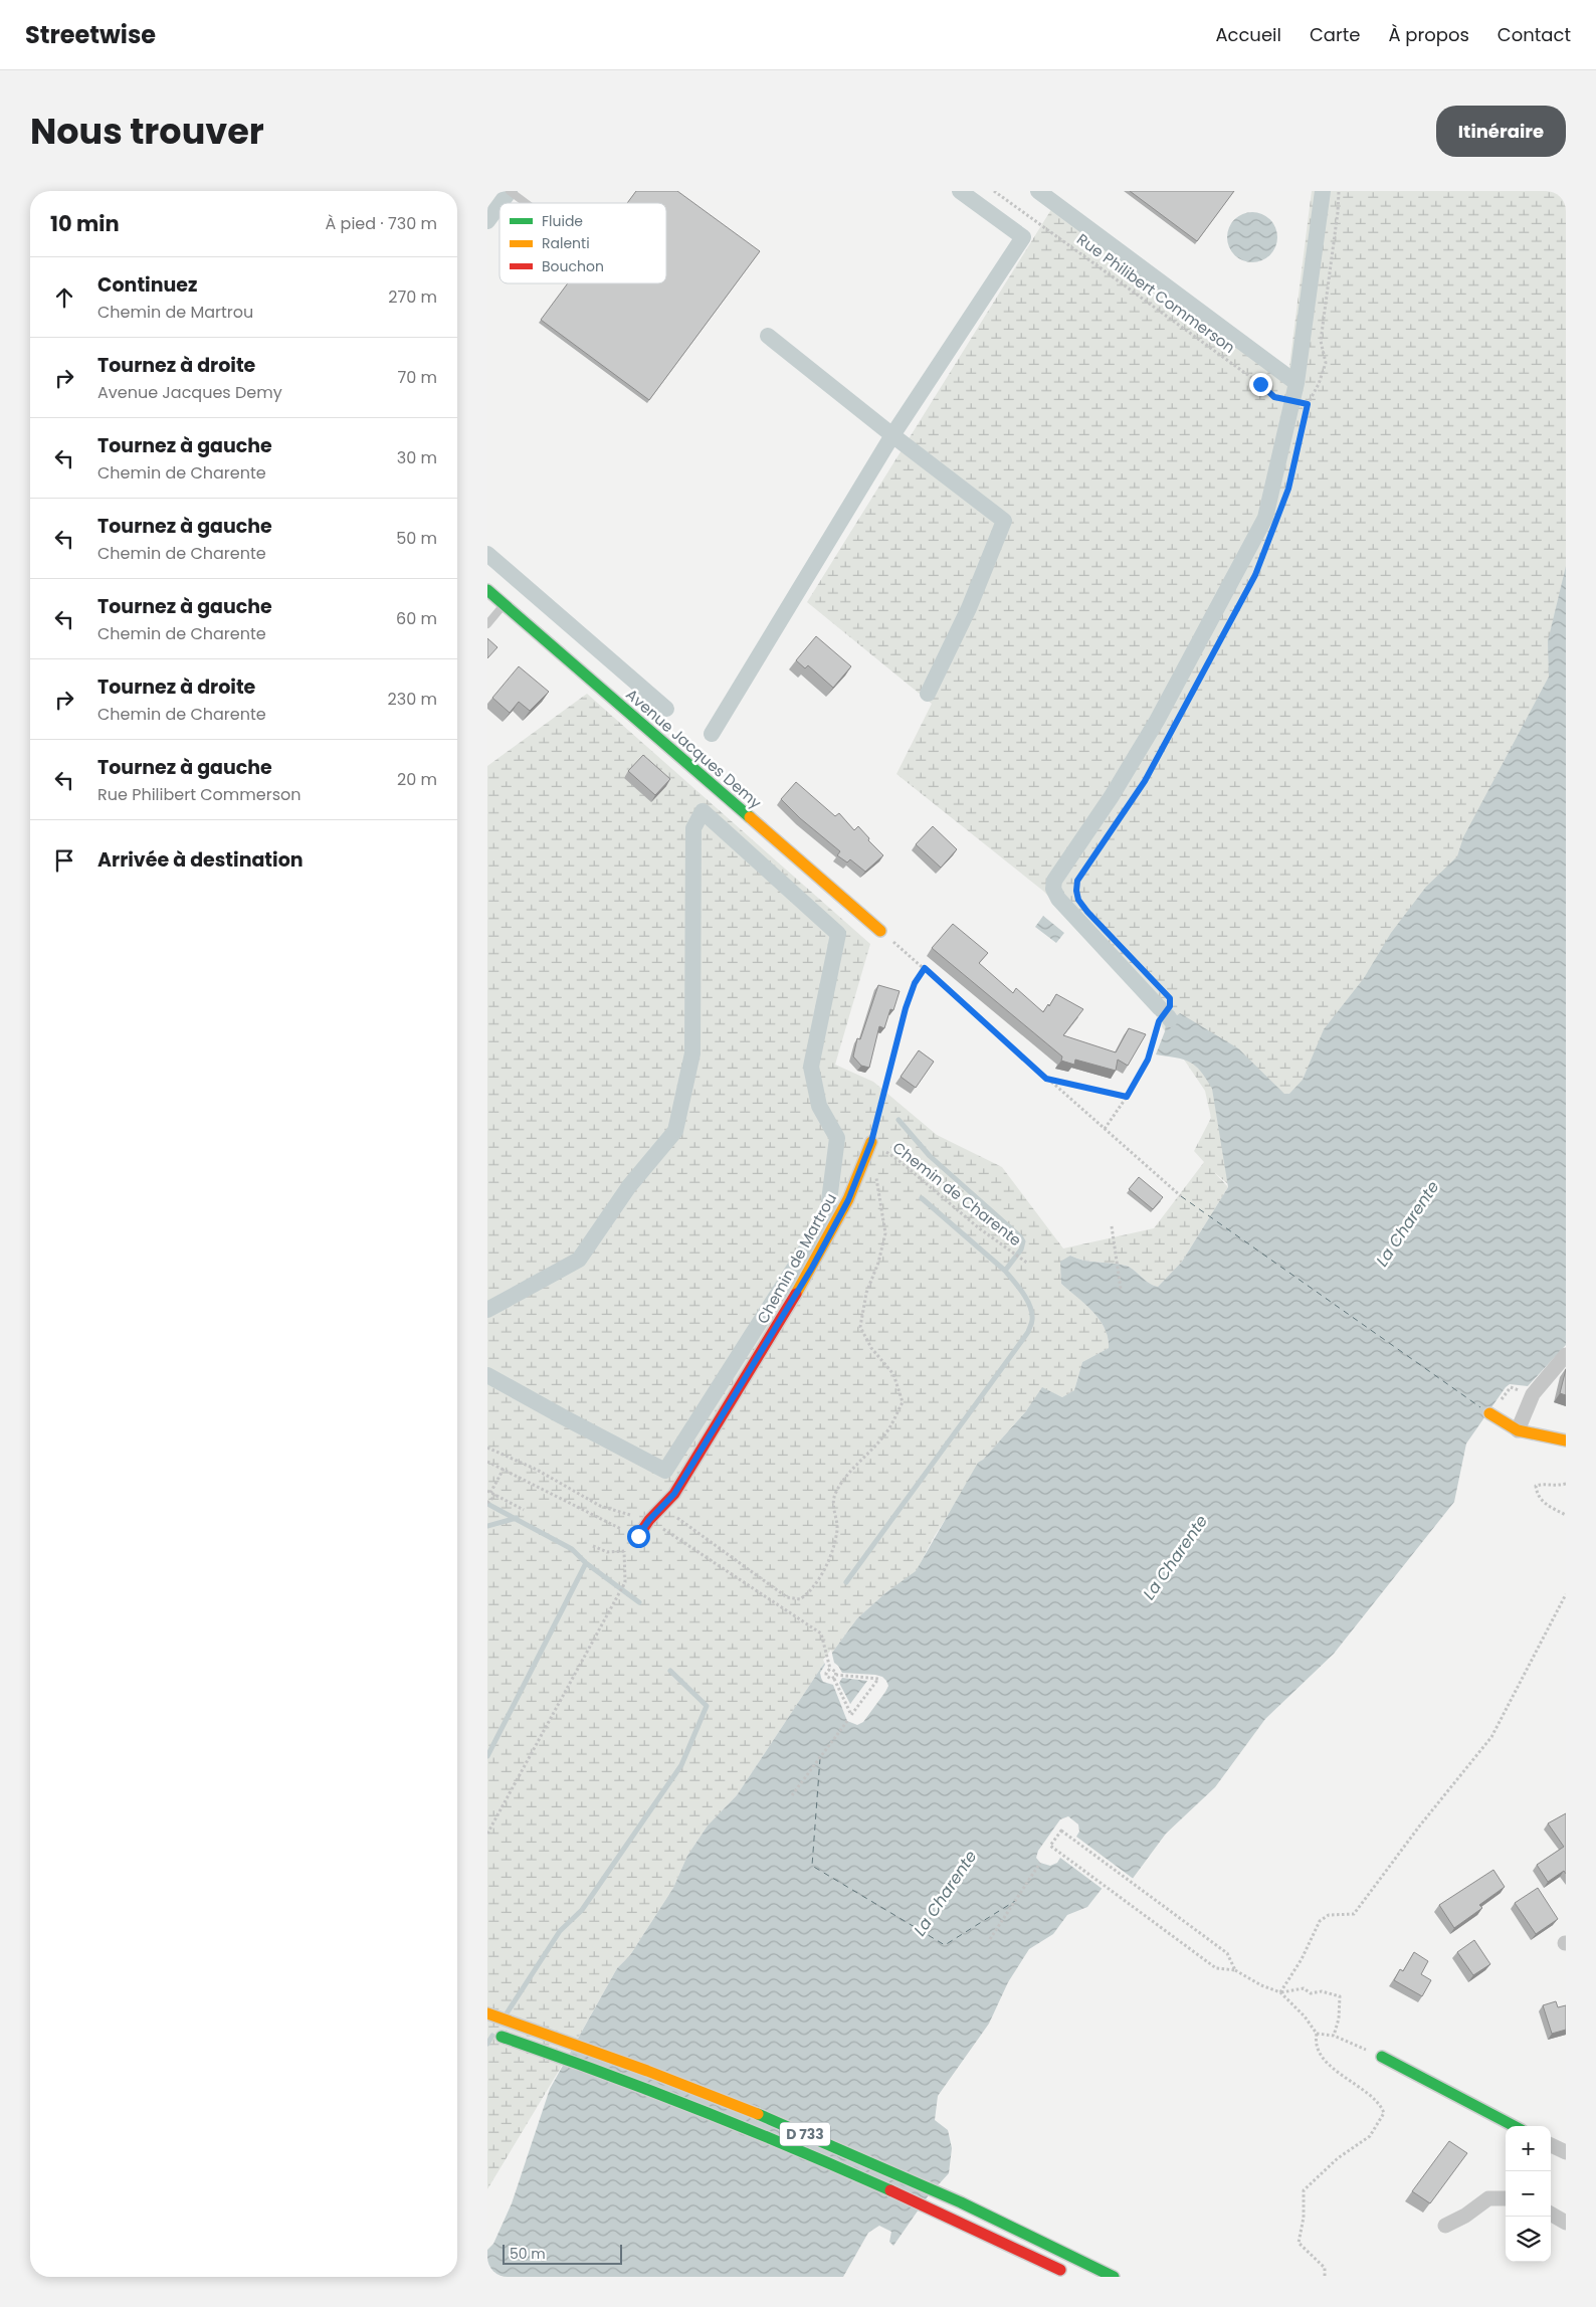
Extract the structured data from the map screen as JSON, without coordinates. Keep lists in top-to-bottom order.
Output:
{
  "streets": {
    "main road": ["Avenue Jacques Demy", "Chemin de Martrou", "D 733"],
    "path": ["Rue Philibert Commerson", "Chemin de Charente"]
  },
  "crossings": [
    ["Chemin de Charente", "Chemin de Martrou"]
  ],
  "water": ["La Charente"],
  "legend": ["Fluide", "Ralenti", "Bouchon"],
  "scale_bar": "50 m",
  "page": {
    "header": "Streetwise",
    "nav": [
      "Accueil",
      "Carte",
      "À propos",
      "Contact"
    ],
    "title": "Nous trouver",
    "buttons": "Itinéraire",
    "heading": ["10 min", "À pied · 730 m"],
    "list": [
      ["Continuez", "Chemin de Martrou", "270 m"],
      ["Tournez à droite", "Avenue Jacques Demy", "70 m"],
      ["Tournez à gauche", "Chemin de Charente", "30 m"],
      ["Tournez à gauche", "Chemin de Charente", "50 m"],
      ["Tournez à gauche", "Chemin de Charente", "60 m"],
      ["Tournez à droite", "Chemin de Charente", "230 m"],
      ["Tournez à gauche", "Rue Philibert Commerson", "20 m"],
      "Arrivée à destination"
    ],
    "map_buttons": ["+", "−"],
    "scale": "50 m"
  }
}
